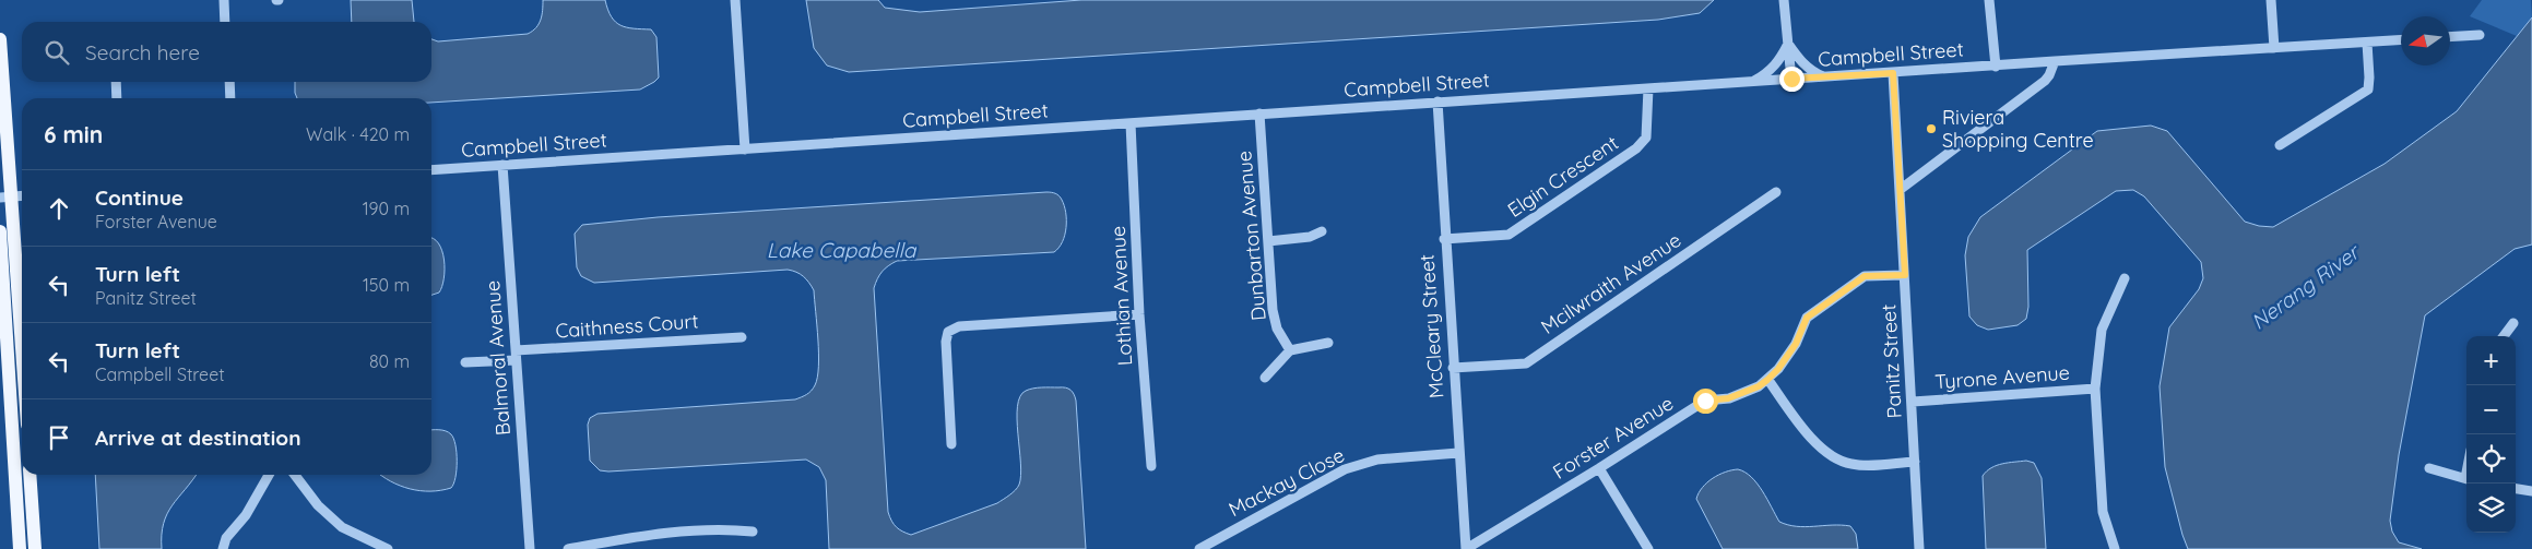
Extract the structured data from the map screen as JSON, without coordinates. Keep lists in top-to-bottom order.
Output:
{
  "streets": {
    "street": [
      "Campbell Street",
      "Elgin Crescent",
      "Dunbarton Avenue",
      "Mcilwraith Avenue",
      "Lothian Avenue",
      "Caithness Court",
      "McCleary Street",
      "Balmoral Avenue",
      "Panitz Street",
      "Tyrone Avenue",
      "Forster Avenue",
      "Mackay Close"
    ]
  },
  "crossings": [
    ["Campbell Street", "Elgin Crescent"],
    ["Campbell Street", "Dunbarton Avenue"],
    ["Campbell Street", "Lothian Avenue"],
    ["Campbell Street", "McCleary Street"],
    ["Campbell Street", "Balmoral Avenue"],
    ["Campbell Street", "Panitz Street"],
    ["Elgin Crescent", "McCleary Street"],
    ["Mcilwraith Avenue", "McCleary Street"],
    ["Caithness Court", "Balmoral Avenue"],
    ["McCleary Street", "Forster Avenue"],
    ["McCleary Street", "Mackay Close"],
    ["Panitz Street", "Tyrone Avenue"],
    ["Panitz Street", "Forster Avenue"]
  ],
  "water": ["Lake Capabella", "Nerang River"],
  "places": ["Riviera Shopping Centre"],
  "north": "left",
  "page": {
    "search": "Search here",
    "heading": ["6 min", "Walk · 420 m"],
    "list": [
      ["Continue", "Forster Avenue", "190 m"],
      ["Turn left", "Panitz Street", "150 m"],
      ["Turn left", "Campbell Street", "80 m"],
      "Arrive at destination"
    ],
    "map_buttons": ["+", "−"]
  }
}
